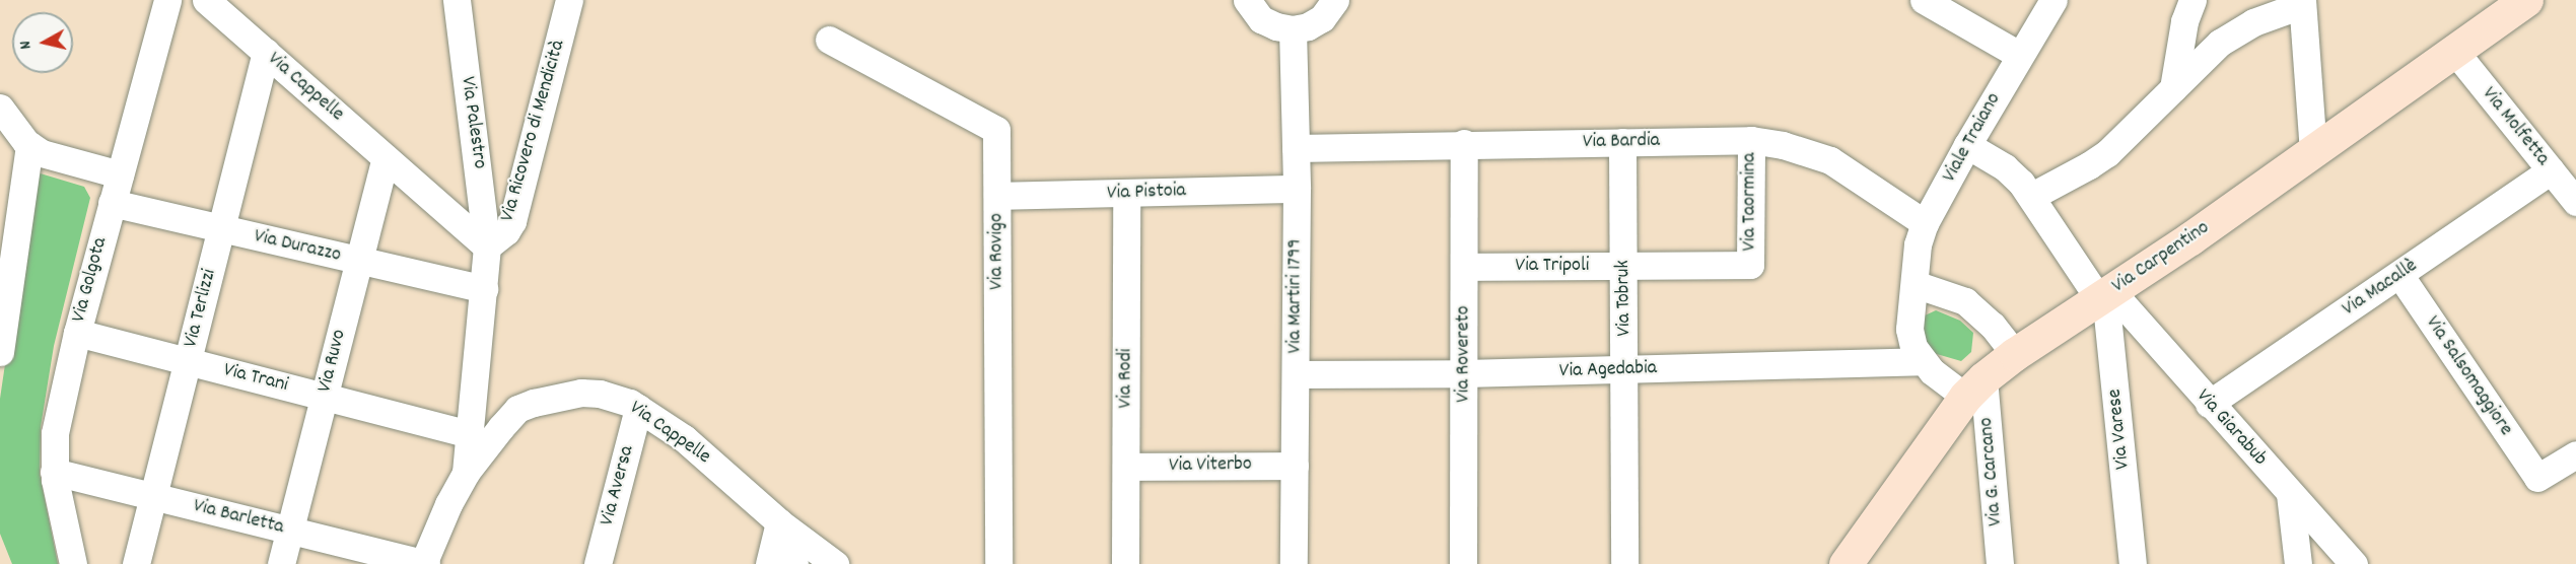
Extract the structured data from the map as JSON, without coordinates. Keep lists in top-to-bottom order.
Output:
{
  "streets": {
    "street": [
      "Via Cappelle",
      "Via Palestro",
      "Via Molfetta",
      "Via Ricovero di Mendicità",
      "Viale Traiano",
      "Via Bardia",
      "Via Pistoia",
      "Via Taormina",
      "Via Durazzo",
      "Via Rovigo",
      "Via Carpentino",
      "Via Tripoli",
      "Via Golgota",
      "Via Macallè",
      "Via Martiri 1799",
      "Via Tobruk",
      "Via Terlizzi",
      "Via Rovereto",
      "Via Ruvo",
      "Via Agedabia",
      "Via Salsomaggiore",
      "Via Trani",
      "Via Rodi",
      "Via Giarabub",
      "Via Varese",
      "Via Viterbo",
      "Via G. Carcano",
      "Via Aversa",
      "Via Barletta"
    ]
  },
  "crossings": [
    ["Via Cappelle", "Via Palestro"],
    ["Via Cappelle", "Via Ricovero di Mendicità"],
    ["Via Cappelle", "Via Terlizzi"],
    ["Via Cappelle", "Via Ruvo"],
    ["Via Cappelle", "Via Trani"],
    ["Via Cappelle", "Via Aversa"],
    ["Via Palestro", "Via Ricovero di Mendicità"],
    ["Via Molfetta", "Via Carpentino"],
    ["Via Molfetta", "Via Macallè"],
    ["Viale Traiano", "Via Bardia"],
    ["Viale Traiano", "Via Carpentino"],
    ["Viale Traiano", "Via Agedabia"],
    ["Viale Traiano", "Via Varese"],
    ["Viale Traiano", "Via G. Carcano"],
    ["Via Bardia", "Via Taormina"],
    ["Via Bardia", "Via Martiri 1799"],
    ["Via Bardia", "Via Tobruk"],
    ["Via Bardia", "Via Rovereto"],
    ["Via Pistoia", "Via Rovigo"],
    ["Via Pistoia", "Via Martiri 1799"],
    ["Via Pistoia", "Via Rodi"],
    ["Via Taormina", "Via Tripoli"],
    ["Via Durazzo", "Via Golgota"],
    ["Via Durazzo", "Via Terlizzi"],
    ["Via Durazzo", "Via Ruvo"],
    ["Via Carpentino", "Via Giarabub"],
    ["Via Carpentino", "Via Varese"],
    ["Via Carpentino", "Via G. Carcano"],
    ["Via Tripoli", "Via Tobruk"],
    ["Via Tripoli", "Via Rovereto"],
    ["Via Golgota", "Via Trani"],
    ["Via Golgota", "Via Barletta"],
    ["Via Macallè", "Via Salsomaggiore"],
    ["Via Macallè", "Via Giarabub"],
    ["Via Martiri 1799", "Via Agedabia"],
    ["Via Martiri 1799", "Via Viterbo"],
    ["Via Tobruk", "Via Agedabia"],
    ["Via Terlizzi", "Via Trani"],
    ["Via Terlizzi", "Via Barletta"],
    ["Via Rovereto", "Via Agedabia"],
    ["Via Ruvo", "Via Trani"],
    ["Via Ruvo", "Via Barletta"],
    ["Via Rodi", "Via Viterbo"],
    ["Via Giarabub", "Via Varese"]
  ],
  "north": "left"
}
